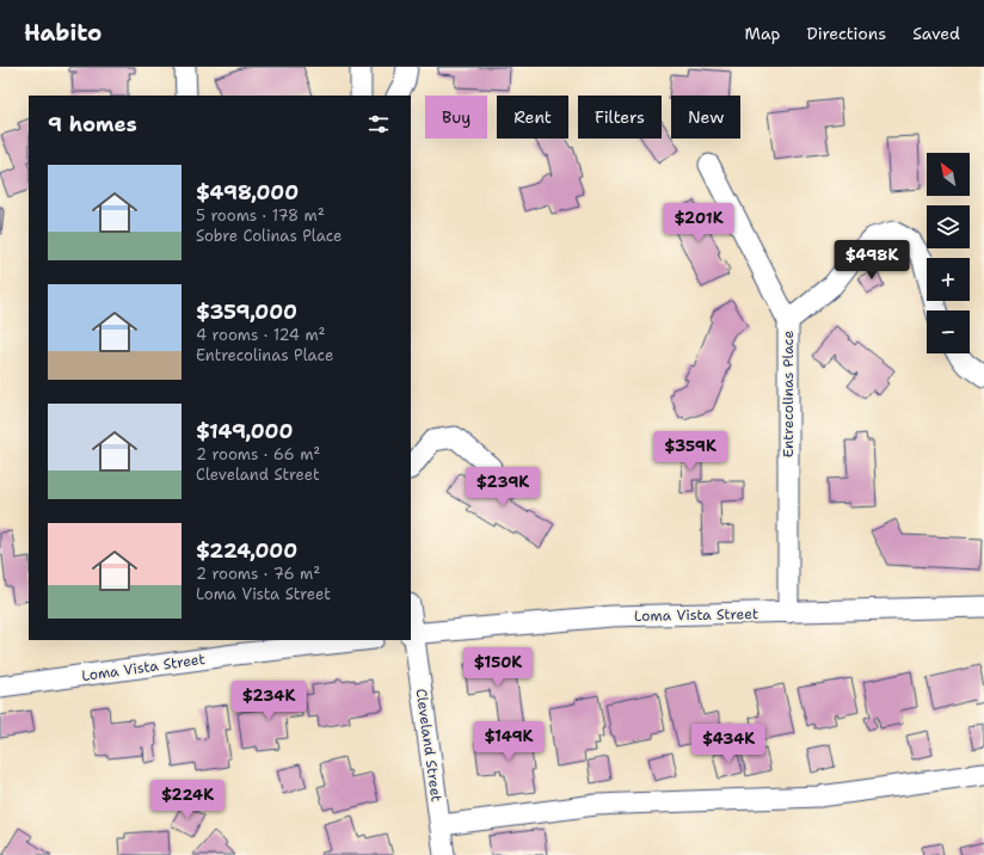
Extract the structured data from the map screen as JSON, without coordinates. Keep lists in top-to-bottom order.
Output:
{
  "streets": {
    "street": ["Entrecolinas Place", "Loma Vista Street", "Cleveland Street"]
  },
  "crossings": [
    ["Entrecolinas Place", "Loma Vista Street"],
    ["Loma Vista Street", "Cleveland Street"]
  ],
  "north": "top left",
  "page": {
    "header": "Habito",
    "nav": ["Map", "Directions", "Saved"],
    "chip": [
      "Buy",
      "Rent",
      "Filters",
      "New"
    ],
    "heading": "9 homes",
    "map_buttons": ["+", "−"],
    "list": [
      {
        "name": "$498,000",
        "note": "5 rooms · 178 m² · Sobre Colinas Place"
      },
      {
        "name": "$359,000",
        "note": "4 rooms · 124 m² · Entrecolinas Place"
      },
      {
        "name": "$149,000",
        "note": "2 rooms · 66 m² · Cleveland Street"
      },
      {
        "name": "$224,000",
        "note": "2 rooms · 76 m² · Loma Vista Street"
      }
    ],
    "price": [
      "$201K",
      "$498K",
      "$359K",
      "$239K",
      "$150K",
      "$234K",
      "$149K",
      "$434K",
      "$224K"
    ]
  }
}
